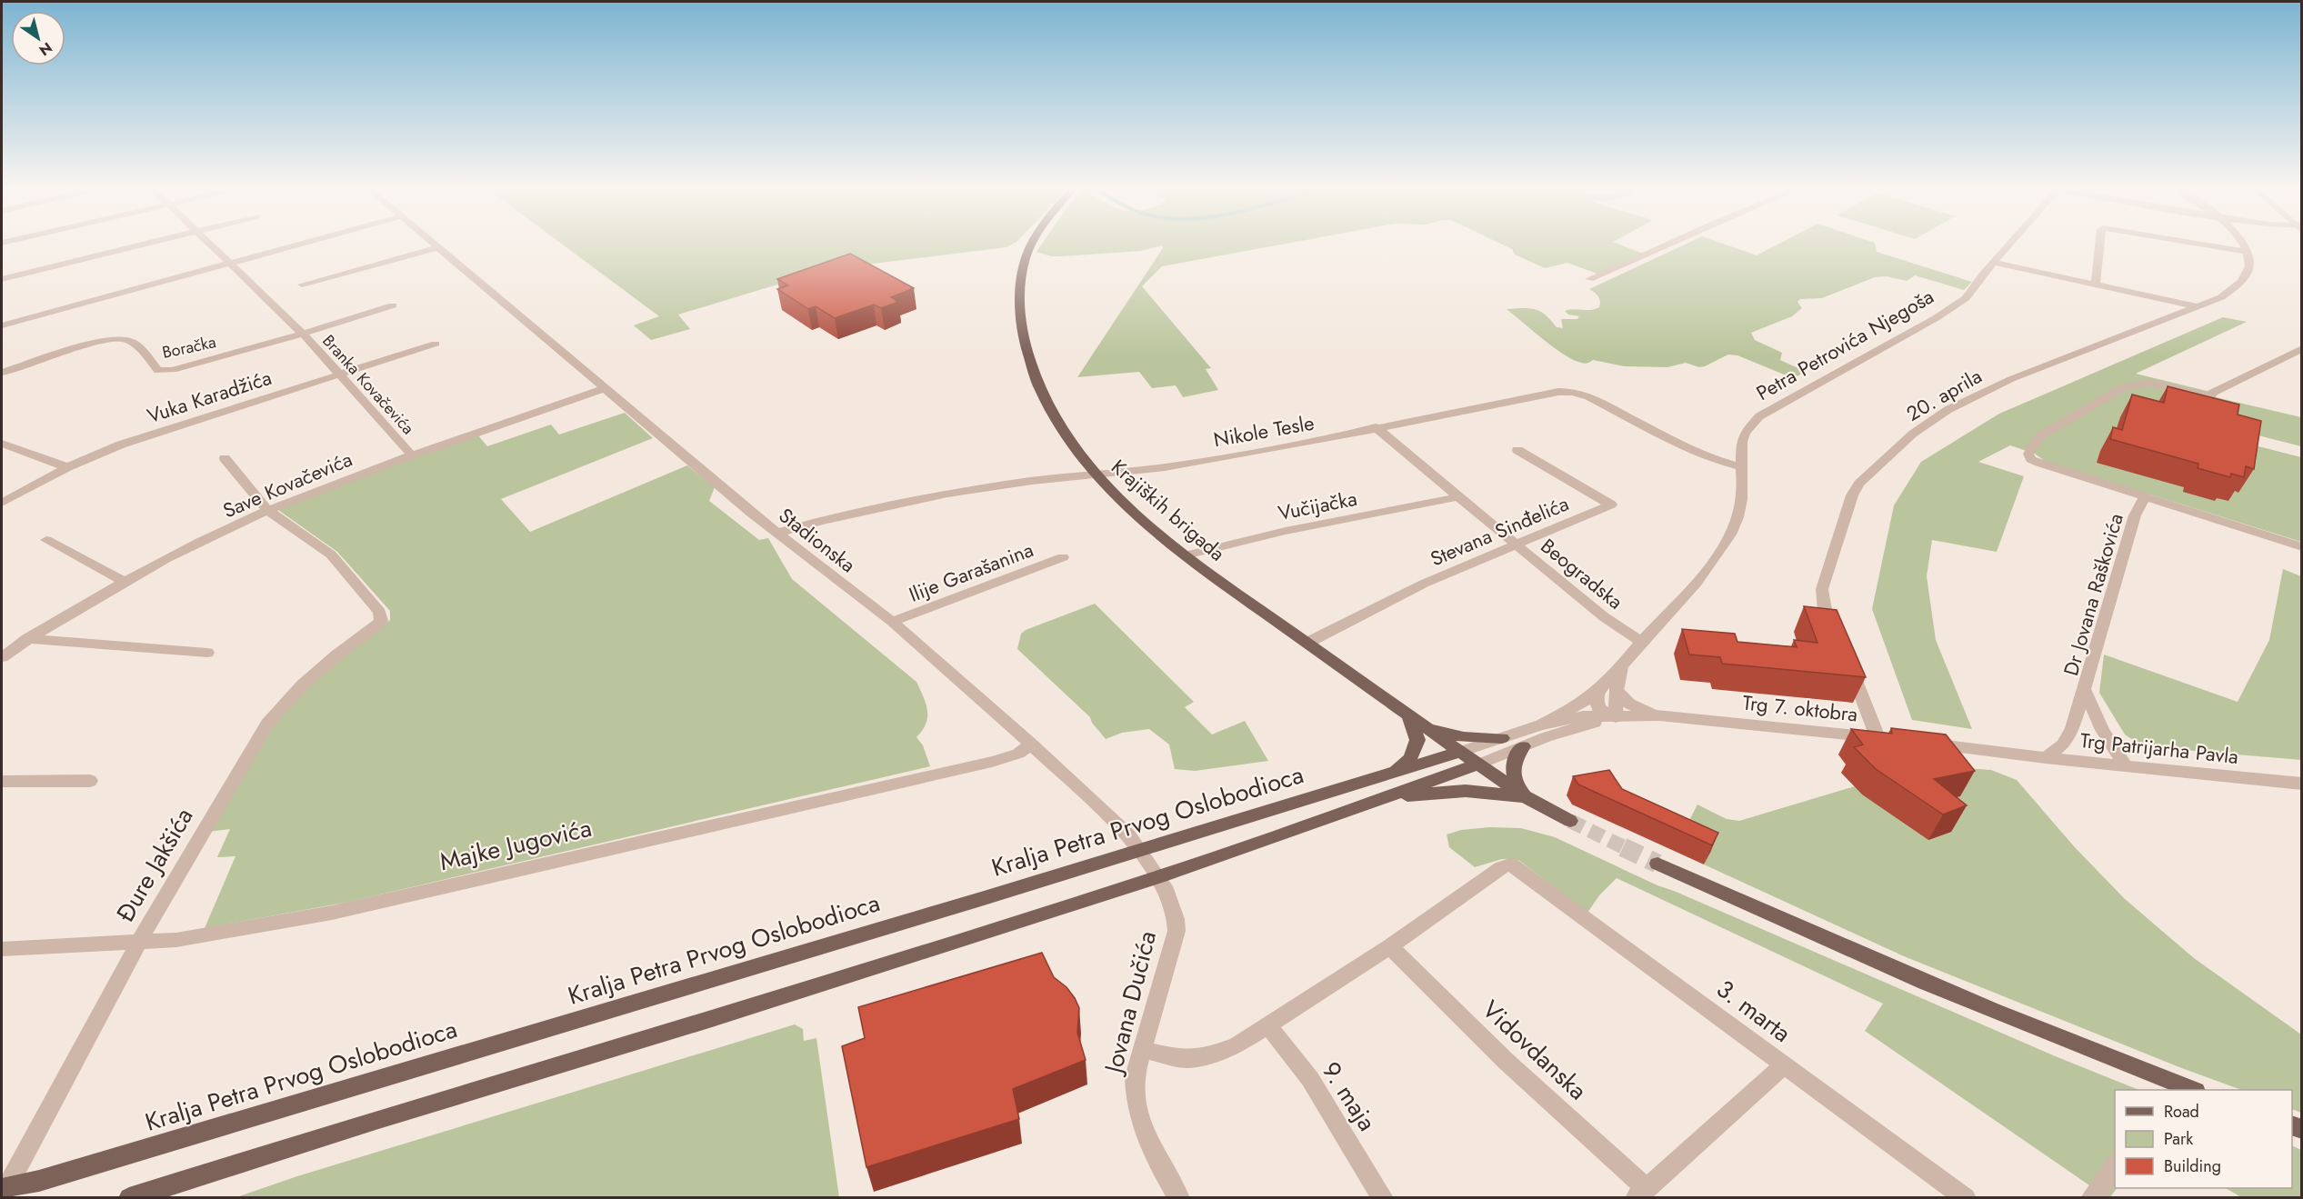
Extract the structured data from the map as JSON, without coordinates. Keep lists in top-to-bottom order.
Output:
{
  "streets": {
    "main road": ["Krajiških brigada", "Kralja Petra Prvog Oslobodioca"],
    "street": [
      "Petra Petrovića Njegoša",
      "Boračka",
      "Branka Kovačevića",
      "20. aprila",
      "Vuka Karadžića",
      "Nikole Tesle",
      "Save Kovačevića",
      "Vučijačka",
      "Stevana Sinđelića",
      "Stadionska",
      "Ilije Garašanina",
      "Beogradska",
      "Dr Jovana Raškovića",
      "Trg 7. oktobra",
      "Trg Patrijarha Pavla",
      "Majke Jugovića",
      "Đure Jakšića",
      "Jovana Dučića",
      "3. marta",
      "Vidovdanska",
      "9. maja"
    ]
  },
  "crossings": [
    ["Petra Petrovića Njegoša", "Nikole Tesle"],
    ["Petra Petrovića Njegoša", "Krajiških brigada"],
    ["Petra Petrovića Njegoša", "Beogradska"],
    ["Petra Petrovića Njegoša", "Trg 7. oktobra"],
    ["Petra Petrovića Njegoša", "Kralja Petra Prvog Oslobodioca"],
    ["Boračka", "Branka Kovačevića"],
    ["Branka Kovačevića", "Vuka Karadžića"],
    ["Branka Kovačevića", "Save Kovačevića"],
    ["Nikole Tesle", "Krajiških brigada"],
    ["Nikole Tesle", "Stadionska"],
    ["Nikole Tesle", "Beogradska"],
    ["Save Kovačevića", "Stadionska"],
    ["Save Kovačevića", "Đure Jakšića"],
    ["Vučijačka", "Krajiških brigada"],
    ["Vučijačka", "Beogradska"],
    ["Krajiških brigada", "Stevana Sinđelića"],
    ["Krajiških brigada", "Kralja Petra Prvog Oslobodioca"],
    ["Stevana Sinđelića", "Beogradska"],
    ["Stadionska", "Ilije Garašanina"],
    ["Stadionska", "Kralja Petra Prvog Oslobodioca"],
    ["Stadionska", "Majke Jugovića"],
    ["Stadionska", "Jovana Dučića"],
    ["Dr Jovana Raškovića", "Trg Patrijarha Pavla"],
    ["Kralja Petra Prvog Oslobodioca", "Đure Jakšića"],
    ["Majke Jugovića", "Đure Jakšića"],
    ["3. marta", "Vidovdanska"]
  ],
  "legend": ["Road", "Park", "Building"],
  "north": "bottom right"
}
